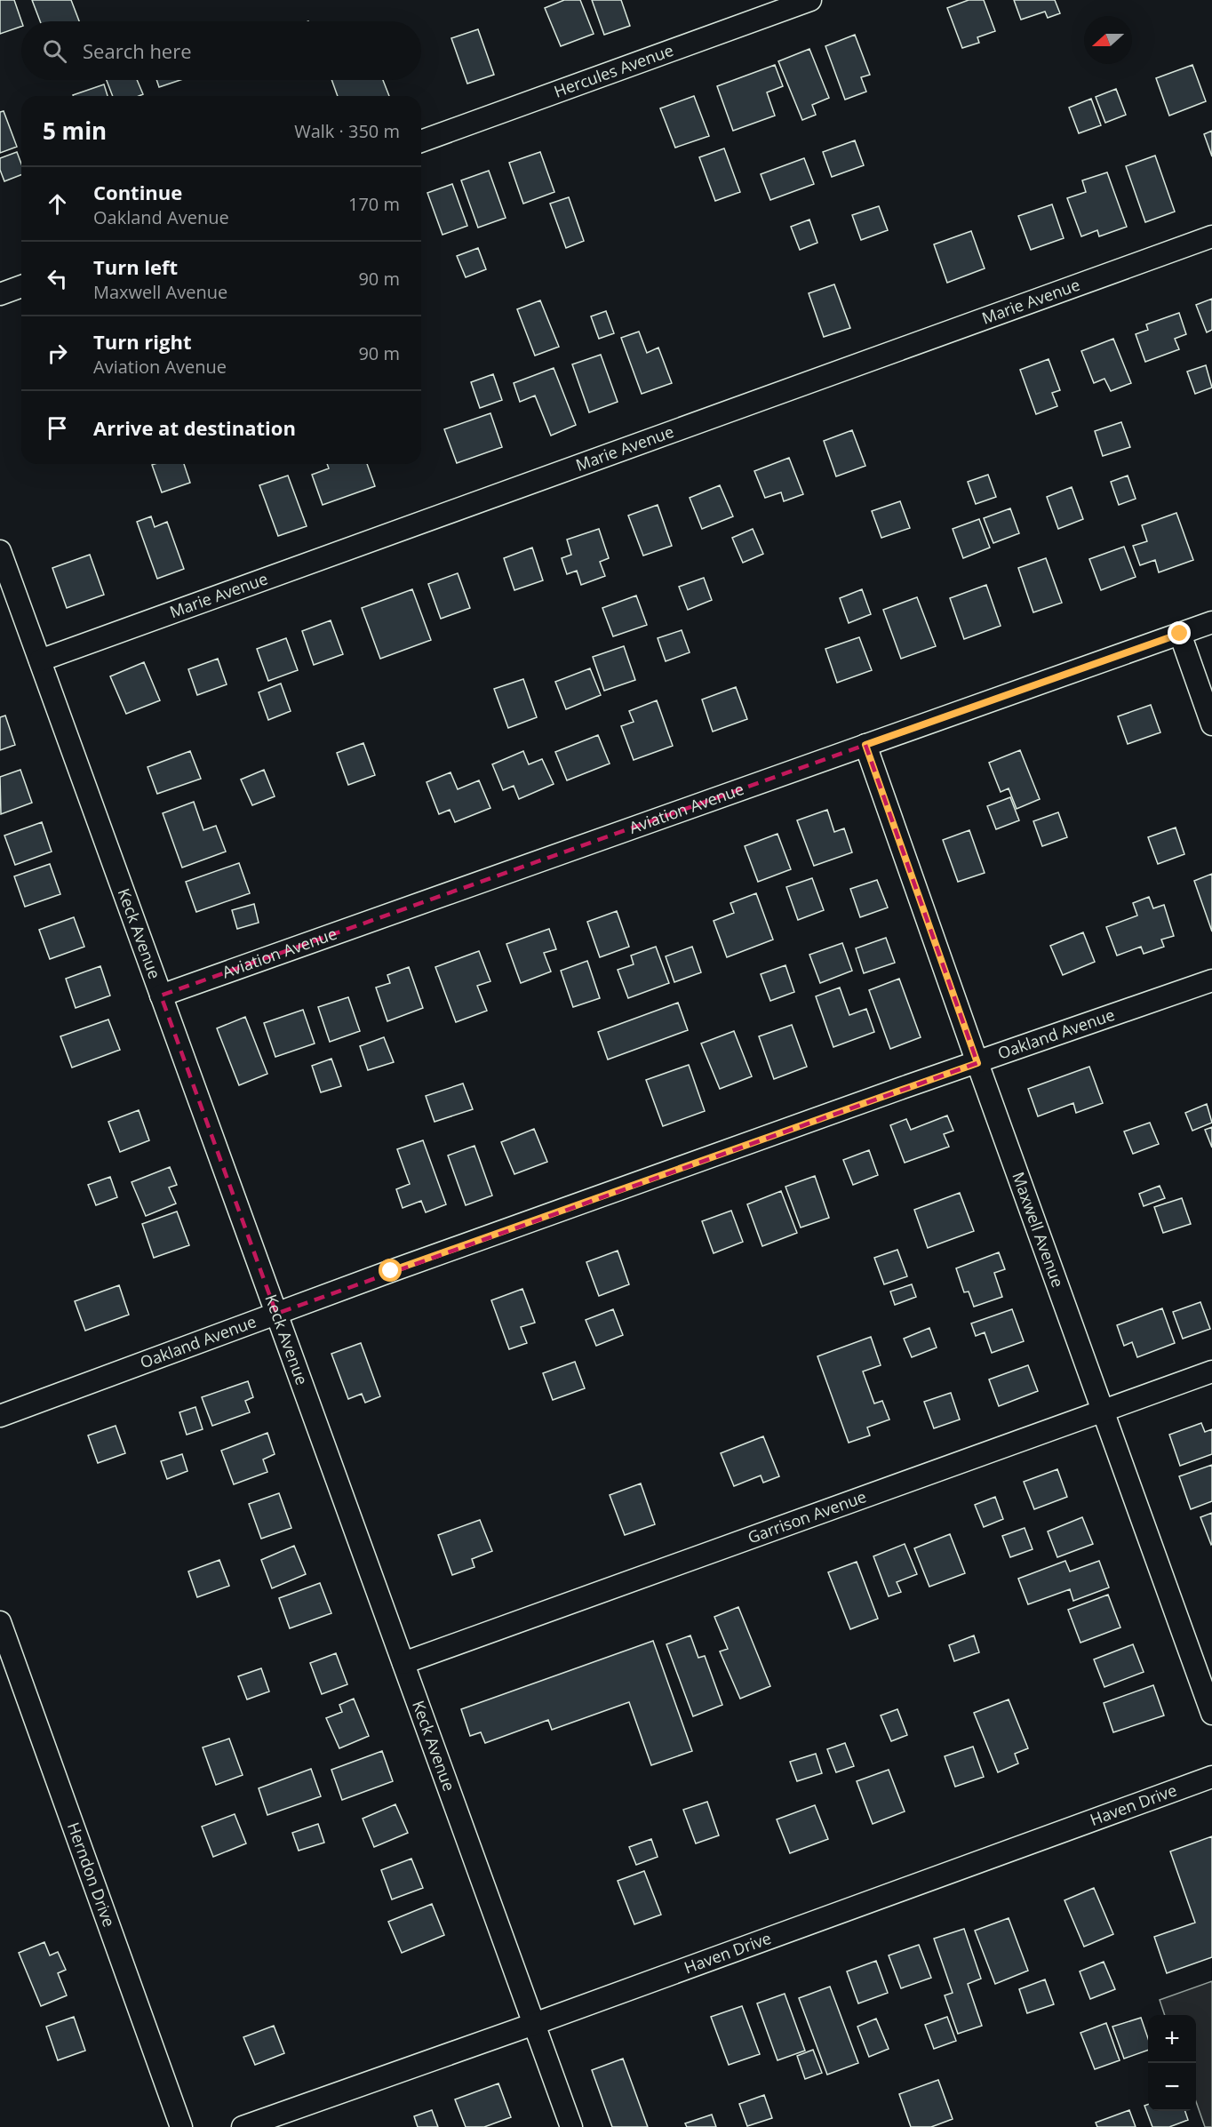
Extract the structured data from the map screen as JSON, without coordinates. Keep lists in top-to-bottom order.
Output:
{
  "streets": {
    "street": [
      "Hercules Avenue",
      "Marie Avenue",
      "Aviation Avenue",
      "Keck Avenue",
      "Oakland Avenue",
      "Maxwell Avenue",
      "Garrison Avenue",
      "Haven Drive",
      "Herndon Drive"
    ]
  },
  "crossings": [
    ["Marie Avenue", "Keck Avenue"],
    ["Aviation Avenue", "Keck Avenue"],
    ["Aviation Avenue", "Maxwell Avenue"],
    ["Keck Avenue", "Oakland Avenue"],
    ["Keck Avenue", "Garrison Avenue"],
    ["Keck Avenue", "Haven Drive"],
    ["Oakland Avenue", "Maxwell Avenue"],
    ["Maxwell Avenue", "Garrison Avenue"]
  ],
  "north": "left",
  "page": {
    "search": "Search here",
    "heading": ["5 min", "Walk · 350 m"],
    "list": [
      ["Continue", "Oakland Avenue", "170 m"],
      ["Turn left", "Maxwell Avenue", "90 m"],
      ["Turn right", "Aviation Avenue", "90 m"],
      "Arrive at destination"
    ],
    "map_buttons": ["+", "−"]
  }
}
